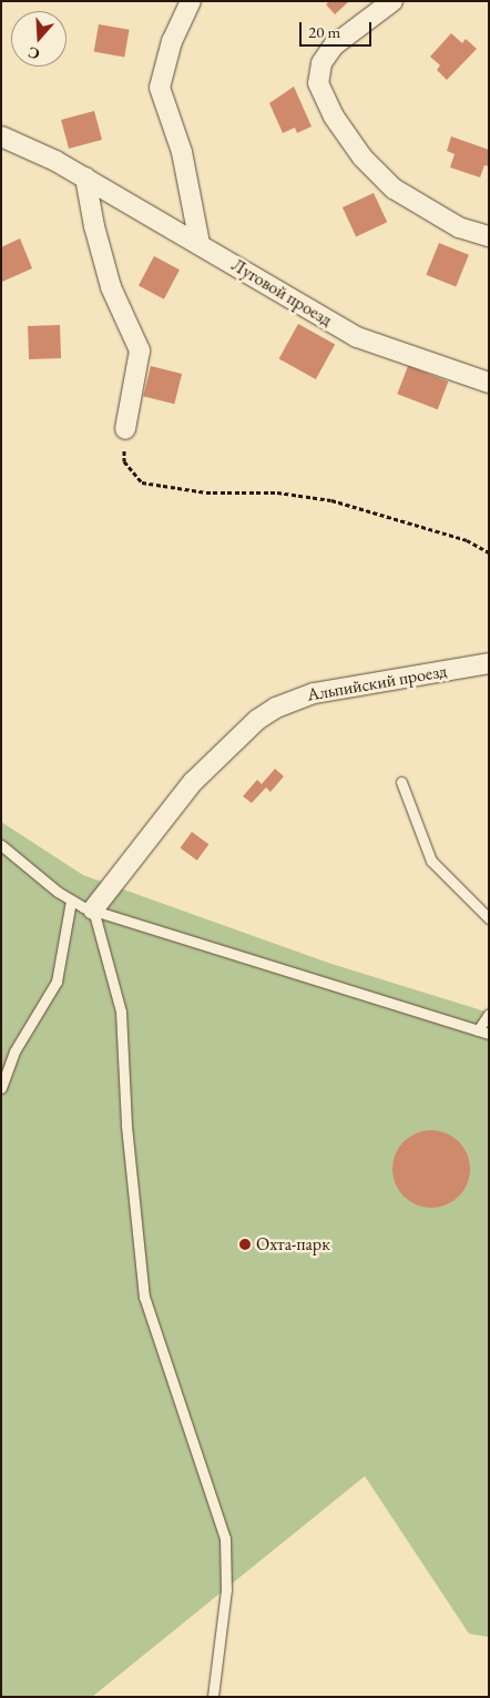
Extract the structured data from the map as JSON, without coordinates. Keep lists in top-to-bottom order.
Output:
{
  "streets": {
    "street": ["Луговой проезд", "Альпийский проезд"]
  },
  "places": ["Охта-парк"],
  "scale_bar": "20 m",
  "north": "bottom"
}
